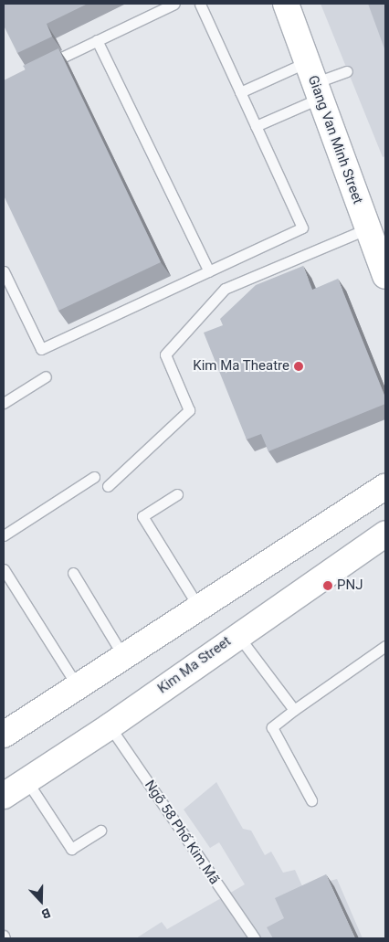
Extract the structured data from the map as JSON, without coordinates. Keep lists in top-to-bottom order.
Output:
{
  "streets": {
    "main road": ["Giang Van Minh Street", "Kim Ma Street"],
    "lane": ["Ngõ 58 Phố Kim Mã"]
  },
  "crossings": [
    ["Kim Ma Street", "Ngõ 58 Phố Kim Mã"]
  ],
  "places": ["Kim Ma Theatre", "PNJ"],
  "north": "bottom"
}
